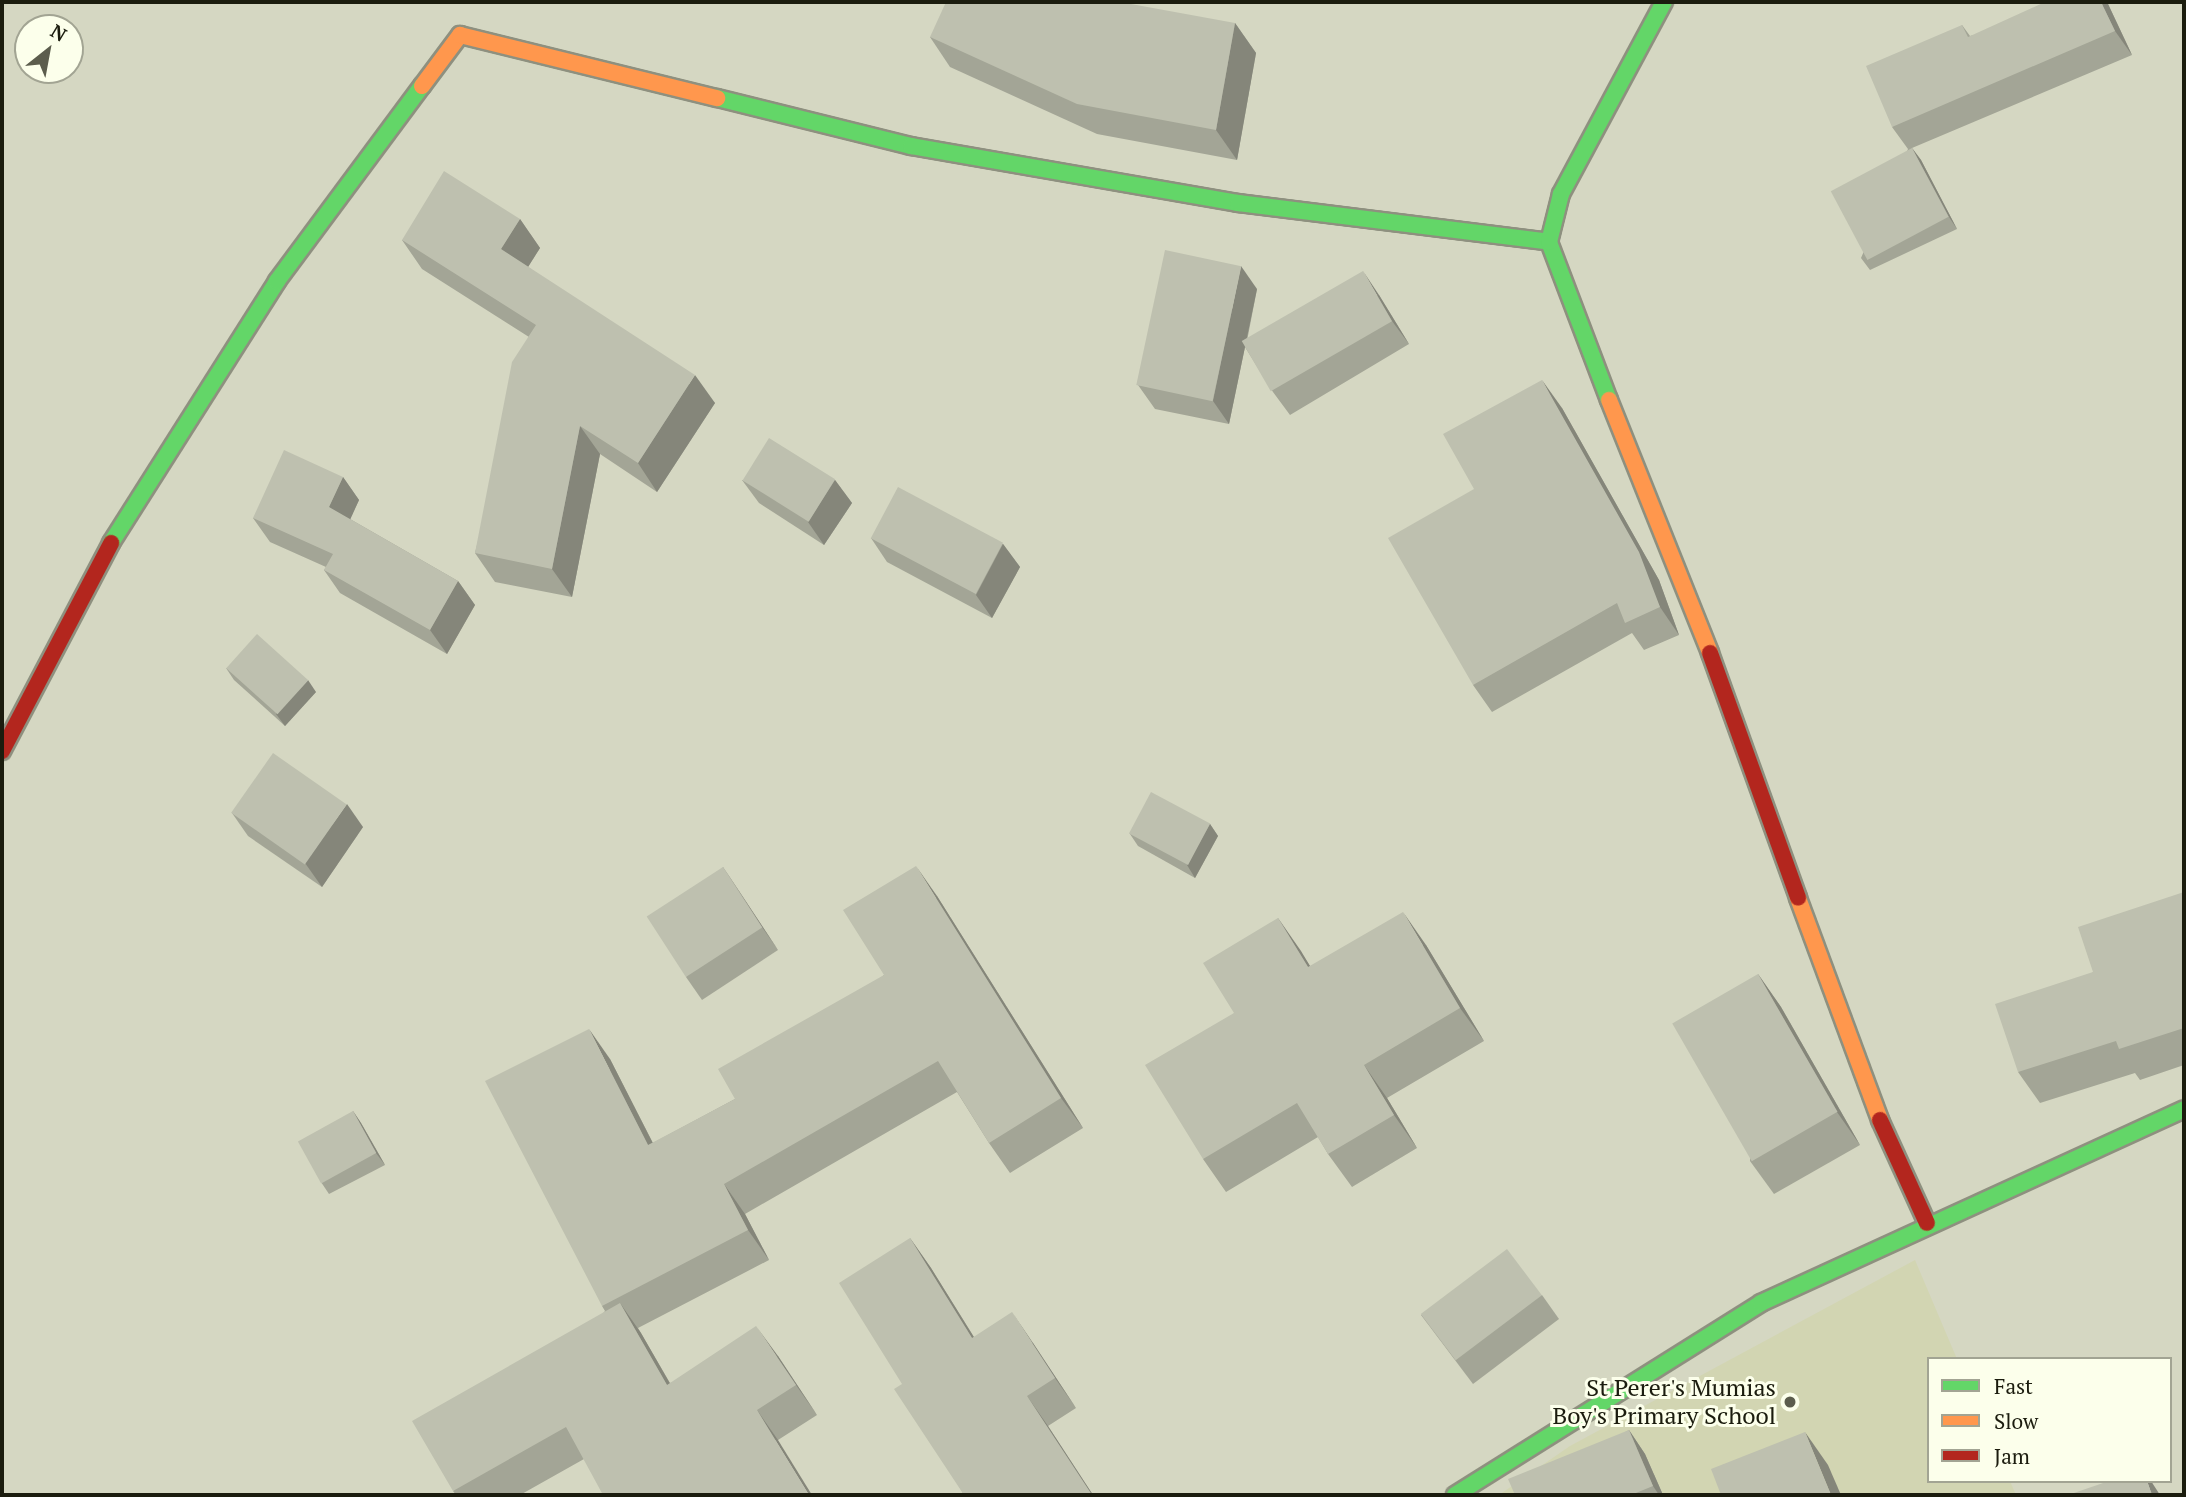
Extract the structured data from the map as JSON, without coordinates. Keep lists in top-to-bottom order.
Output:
{
  "places": ["St Perer's Mumias Boy's Primary School"],
  "legend": ["Fast", "Slow", "Jam"],
  "north": "top right"
}
